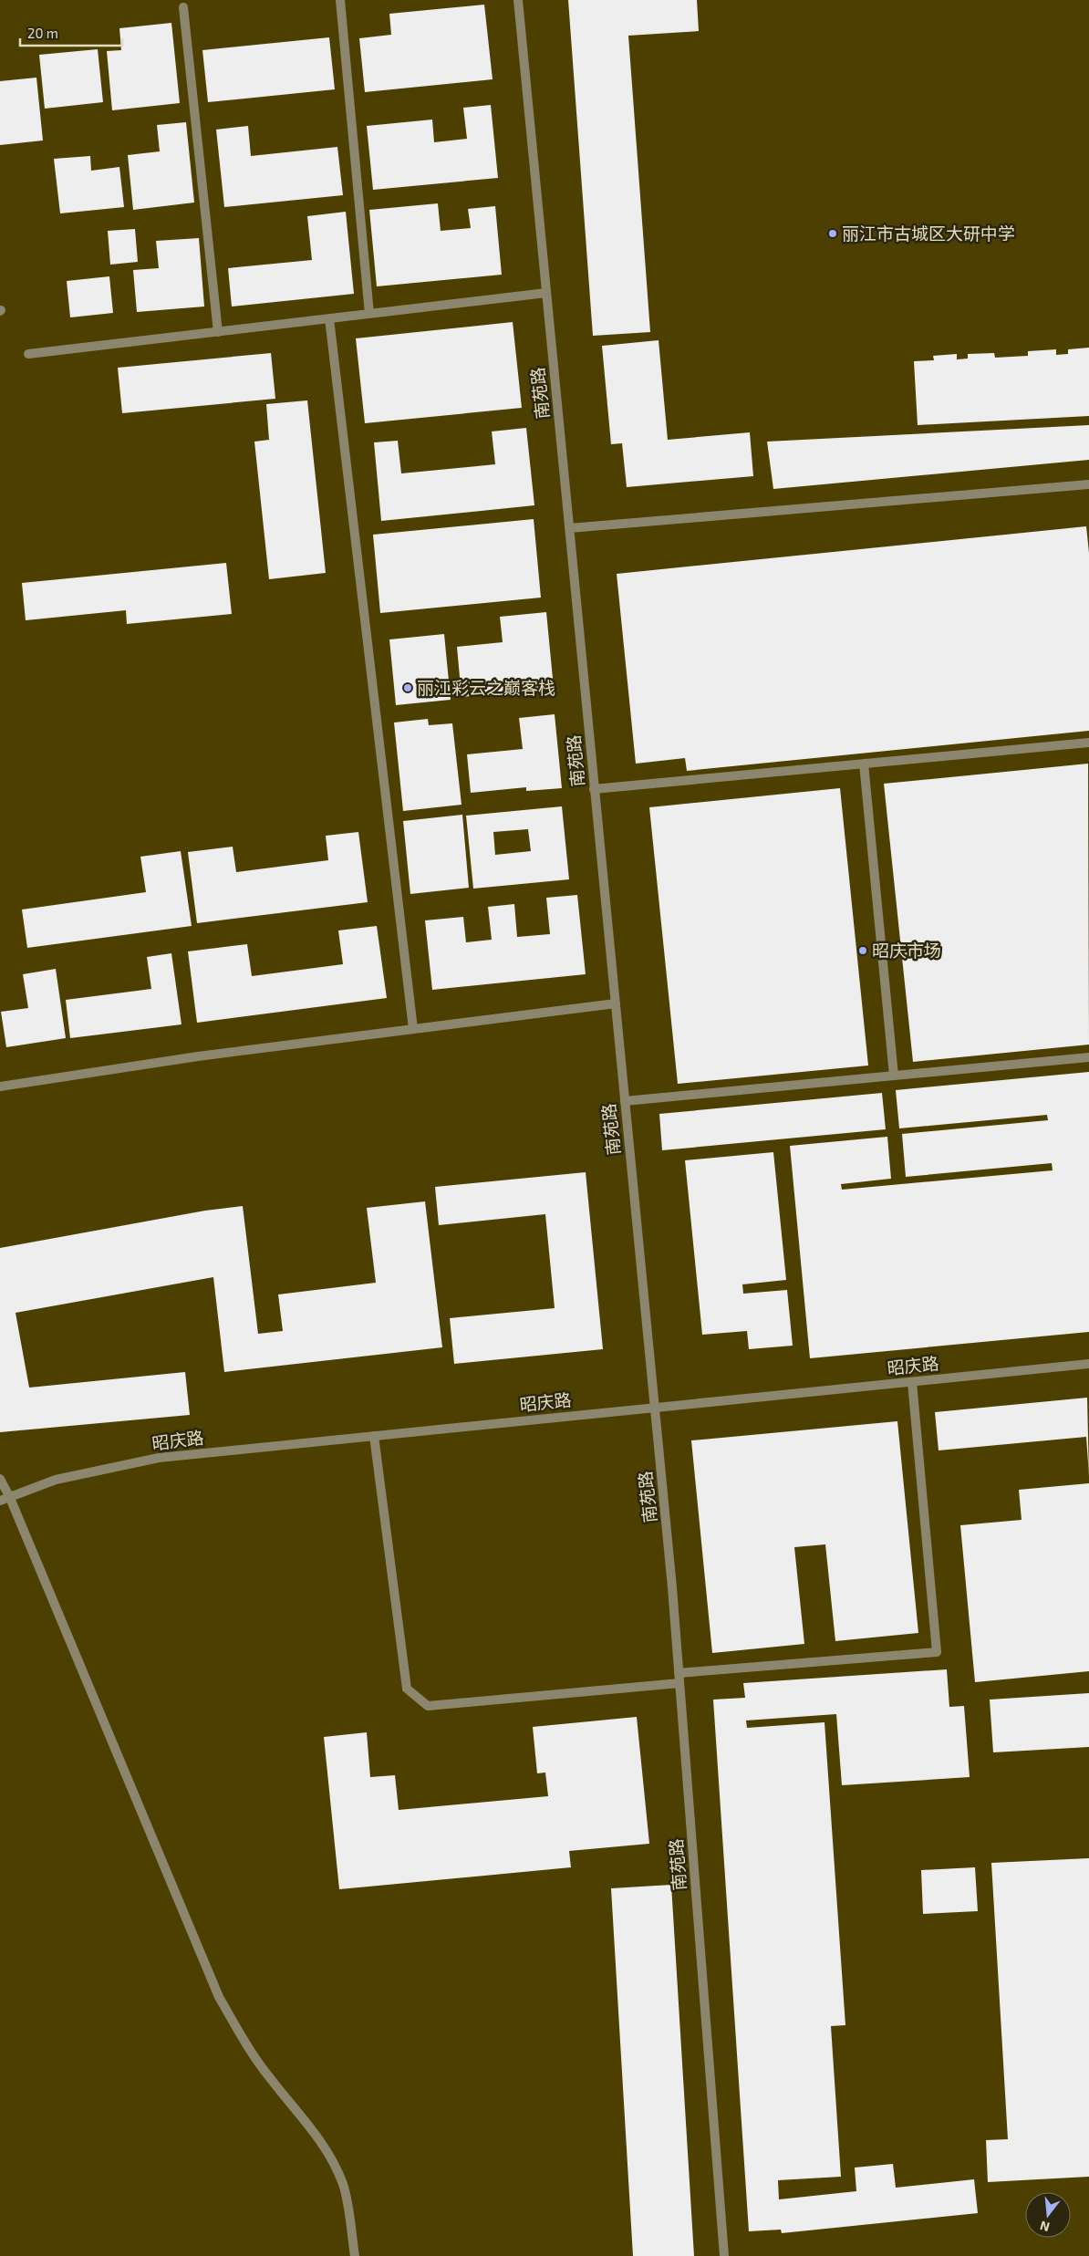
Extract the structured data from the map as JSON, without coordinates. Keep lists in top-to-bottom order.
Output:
{
  "streets": {
    "street": ["南苑路", "昭庆路"]
  },
  "crossings": [
    ["南苑路", "昭庆路"]
  ],
  "places": ["丽江市古城区大研中学", "丽江彩云之巅客栈", "昭庆市场"],
  "scale_bar": "20 m",
  "north": "bottom"
}
